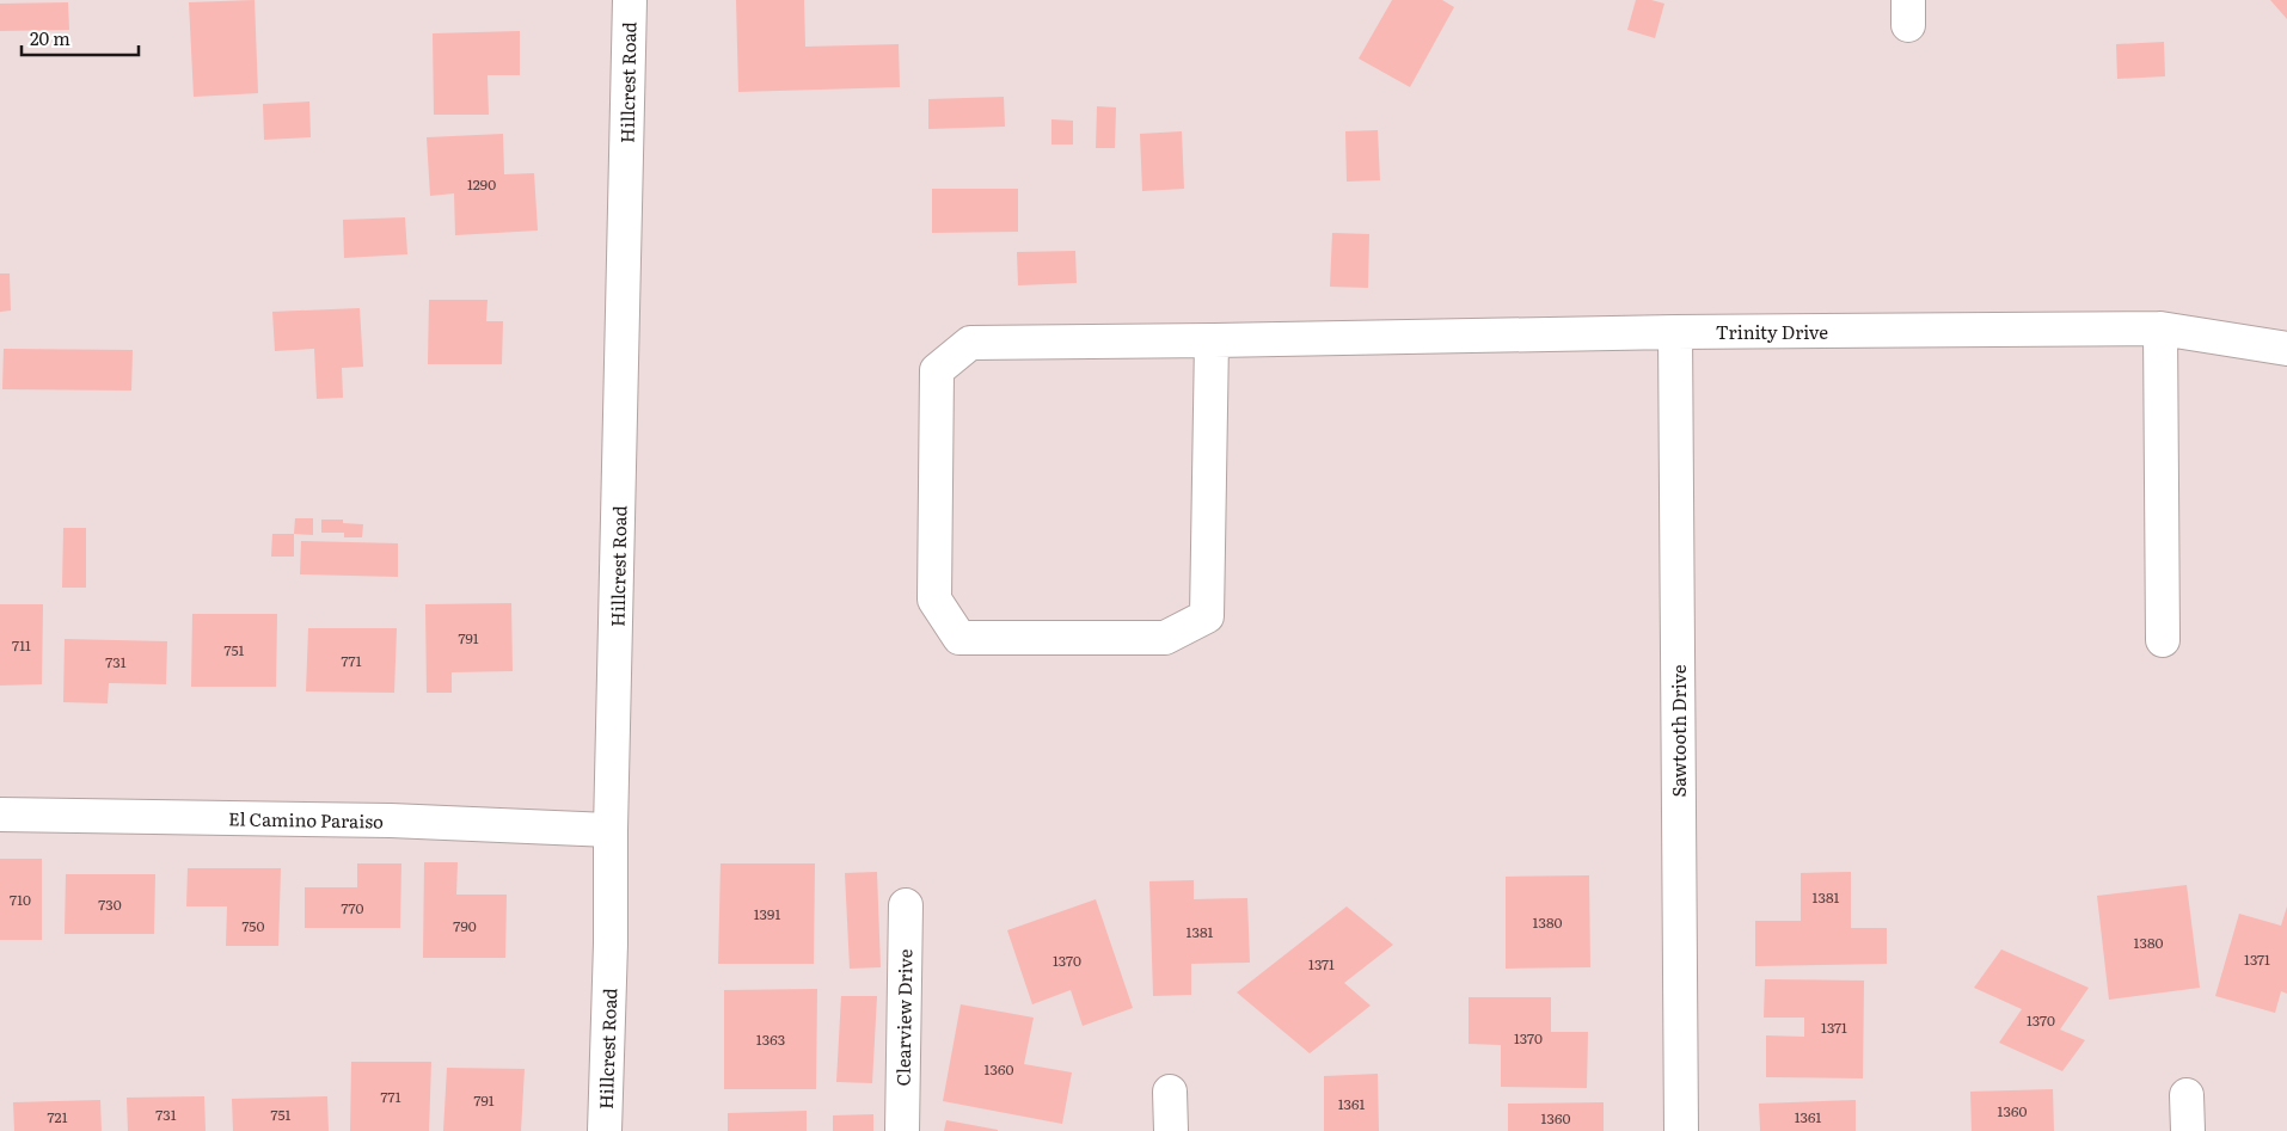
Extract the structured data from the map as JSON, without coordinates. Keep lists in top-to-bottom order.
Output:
{
  "streets": {
    "street": [
      "Hillcrest Road",
      "Trinity Drive",
      "Sawtooth Drive",
      "El Camino Paraiso",
      "Clearview Drive"
    ]
  },
  "crossings": [
    ["Hillcrest Road", "El Camino Paraiso"],
    ["Trinity Drive", "Sawtooth Drive"]
  ],
  "house_numbers": [
    "1290",
    "791",
    "711",
    "751",
    "771",
    "731",
    "1381",
    "710",
    "730",
    "770",
    "1391",
    "1380",
    "750",
    "790",
    "1381",
    "1380",
    "1371",
    "1370",
    "1371",
    "1370",
    "1371",
    "1370",
    "1363",
    "1360",
    "771",
    "791",
    "1361",
    "1360",
    "731",
    "751",
    "721",
    "1361",
    "1360"
  ],
  "scale_bar": "20 m"
}
